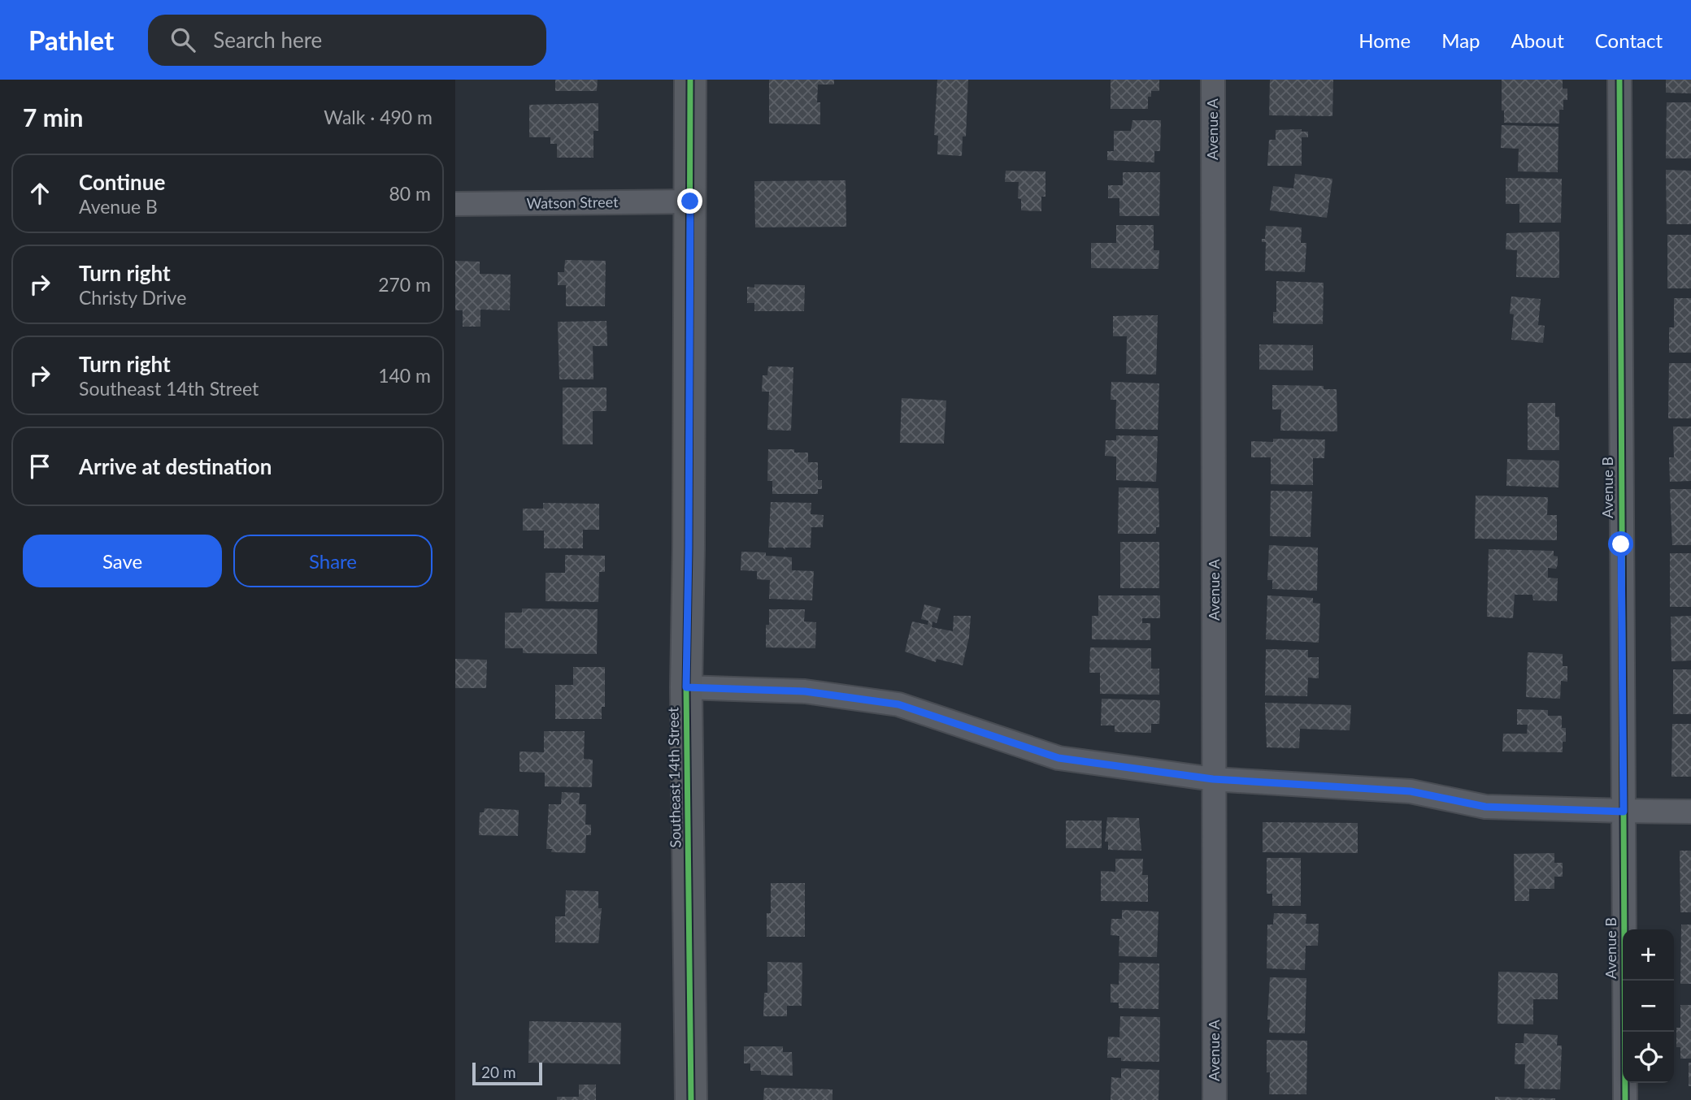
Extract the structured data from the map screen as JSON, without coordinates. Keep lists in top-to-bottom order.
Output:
{
  "streets": {
    "street": [
      "Avenue A",
      "Watson Street",
      "Avenue B",
      "Southeast 14th Street"
    ]
  },
  "crossings": [
    ["Watson Street", "Southeast 14th Street"]
  ],
  "scale_bar": "20 m",
  "page": {
    "header": "Pathlet",
    "search": "Search here",
    "nav": [
      "Home",
      "Map",
      "About",
      "Contact"
    ],
    "heading": ["7 min", "Walk · 490 m"],
    "list": [
      ["Continue", "Avenue B", "80 m"],
      ["Turn right", "Christy Drive", "270 m"],
      ["Turn right", "Southeast 14th Street", "140 m"],
      "Arrive at destination"
    ],
    "buttons": ["Save", "Share"],
    "map_buttons": ["+", "−"],
    "scale": "20 m"
  }
}
